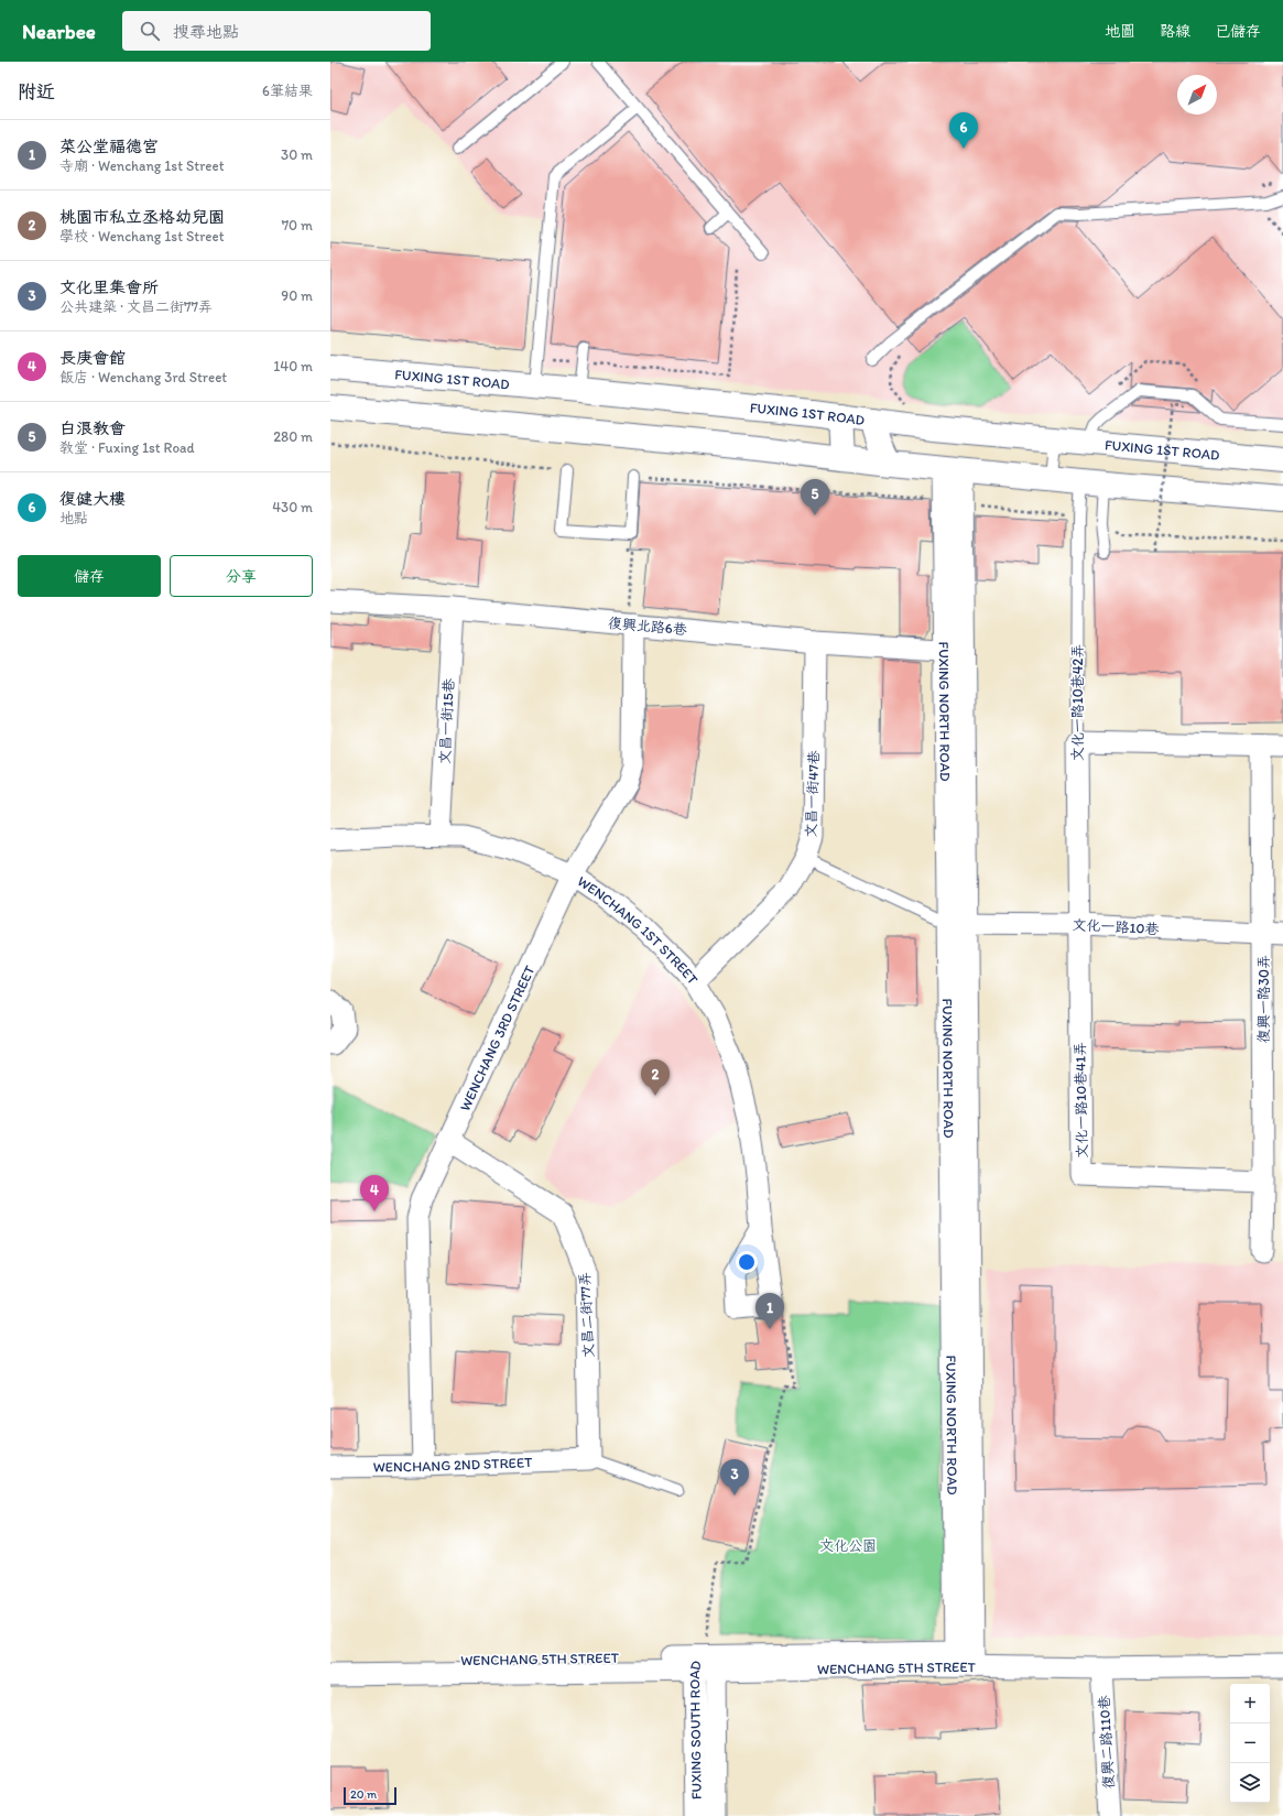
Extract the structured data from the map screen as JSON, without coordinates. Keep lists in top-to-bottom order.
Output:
{
  "streets": {
    "main road": ["FUXING 1ST ROAD"],
    "street": [
      "復興北路6巷",
      "文化一路10巷42弄",
      "FUXING NORTH ROAD",
      "文昌一街15巷",
      "文昌一街47巷",
      "文化一路10巷",
      "WENCHANG 1ST STREET",
      "復興一路30弄",
      "WENCHANG 3RD STREET",
      "文化一路10巷41弄",
      "文昌二街77弄",
      "WENCHANG 2ND STREET",
      "WENCHANG 5TH STREET",
      "FUXING SOUTH ROAD",
      "復興二路110巷"
    ]
  },
  "crossings": [
    ["復興北路6巷", "FUXING NORTH ROAD"],
    ["復興北路6巷", "文昌一街15巷"],
    ["復興北路6巷", "文昌一街47巷"],
    ["復興北路6巷", "WENCHANG 3RD STREET"],
    ["文化一路10巷42弄", "文化一路10巷"],
    ["文化一路10巷42弄", "文化一路10巷41弄"],
    ["FUXING NORTH ROAD", "文化一路10巷"],
    ["FUXING NORTH ROAD", "WENCHANG 5TH STREET"],
    ["文昌一街15巷", "WENCHANG 1ST STREET"],
    ["文昌一街47巷", "WENCHANG 1ST STREET"],
    ["文化一路10巷", "復興一路30弄"],
    ["文化一路10巷", "文化一路10巷41弄"],
    ["WENCHANG 1ST STREET", "WENCHANG 3RD STREET"],
    ["復興一路30弄", "文化一路10巷41弄"],
    ["WENCHANG 3RD STREET", "文昌二街77弄"],
    ["WENCHANG 3RD STREET", "WENCHANG 2ND STREET"],
    ["文昌二街77弄", "WENCHANG 2ND STREET"],
    ["WENCHANG 5TH STREET", "FUXING SOUTH ROAD"],
    ["WENCHANG 5TH STREET", "復興二路110巷"]
  ],
  "parks": ["文化公園"],
  "scale_bar": "20 m",
  "north": "top right",
  "page": {
    "header": "Nearbee",
    "search": "搜尋地點",
    "nav": ["地圖", "路線", "已儲存"],
    "heading": ["附近", "6筆結果"],
    "pins": [
      "6",
      "5",
      "2",
      "4",
      "1",
      "3"
    ],
    "list": [
      {
        "mark": "1",
        "name": "菜公堂福德宮",
        "note": "寺廟 · Wenchang 1st Street",
        "value": "30 m"
      },
      {
        "mark": "2",
        "name": "桃園市私立丞格幼兒園",
        "note": "學校 · Wenchang 1st Street",
        "value": "70 m"
      },
      {
        "mark": "3",
        "name": "文化里集會所",
        "note": "公共建築 · 文昌二街77弄",
        "value": "90 m"
      },
      {
        "mark": "4",
        "name": "長庚會館",
        "note": "飯店 · Wenchang 3rd Street",
        "value": "140 m"
      },
      {
        "mark": "5",
        "name": "白浪教會",
        "note": "教堂 · Fuxing 1st Road",
        "value": "280 m"
      },
      {
        "mark": "6",
        "name": "復健大樓",
        "note": "地點",
        "value": "430 m"
      }
    ],
    "buttons": ["儲存", "分享"],
    "map_buttons": ["+", "−"],
    "scale": "20 m"
  }
}
